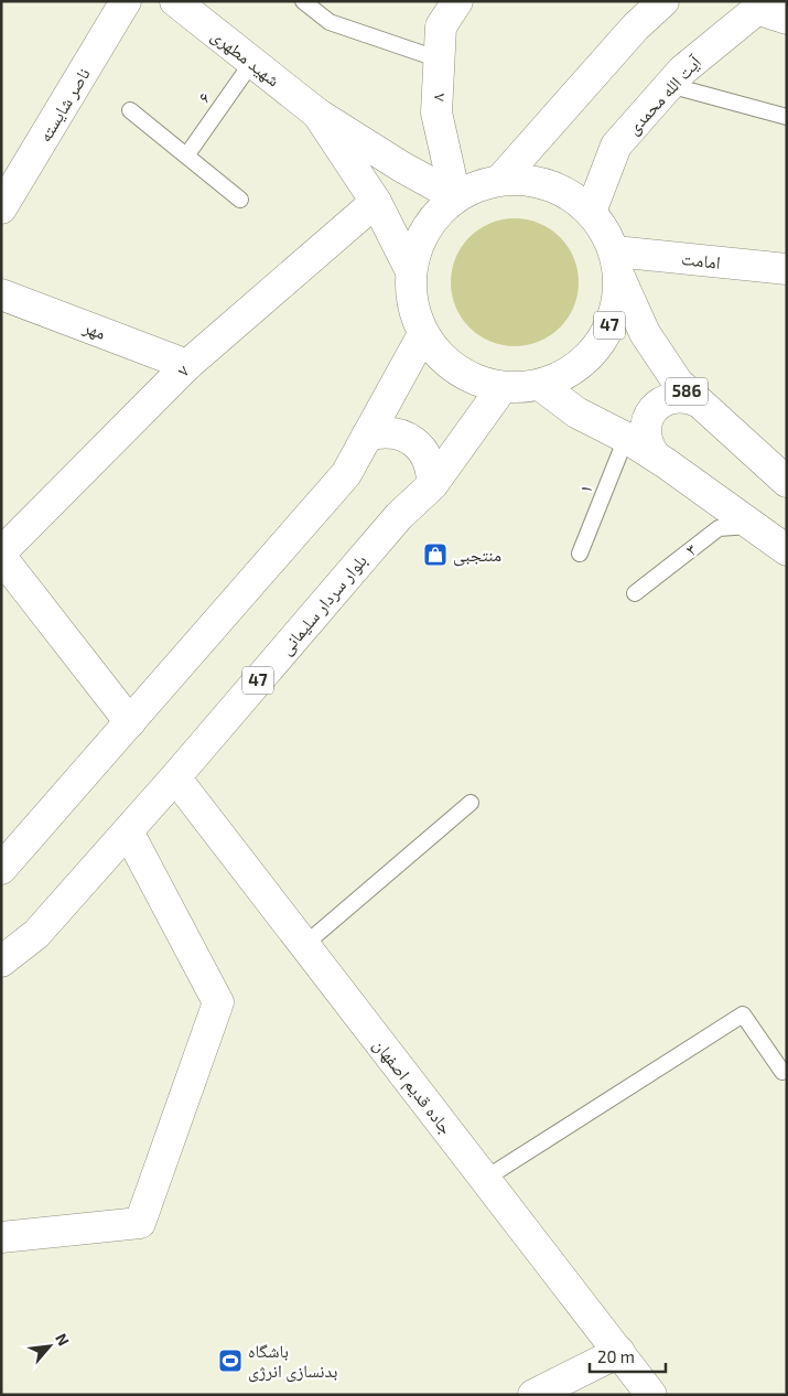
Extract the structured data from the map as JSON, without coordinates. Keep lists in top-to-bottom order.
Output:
{
  "streets": {
    "main road": [
      "شهید مطهری",
      "آیت الله محمدی",
      "۸",
      "ناصر شایسته",
      "امامت",
      "47",
      "مهر",
      "۷",
      "586",
      "بلوار سردار سلیمانی",
      "جاده قدیم اصفهان"
    ],
    "lane": ["۶", "۱", "۳"]
  },
  "crossings": [
    ["شهید مطهری", "۶"],
    ["آیت الله محمدی", "47"],
    ["۸", "47"],
    ["امامت", "47"],
    ["امامت", "586"],
    ["47", "586"],
    ["47", "بلوار سردار سلیمانی"],
    ["مهر", "۷"],
    ["بلوار سردار سلیمانی", "جاده قدیم اصفهان"]
  ],
  "places": {
    "shop": ["منتجبی"],
    "sports": ["باشگاه بدنسازی انرژی"]
  },
  "scale_bar": "20 m",
  "north": "top right"
}
